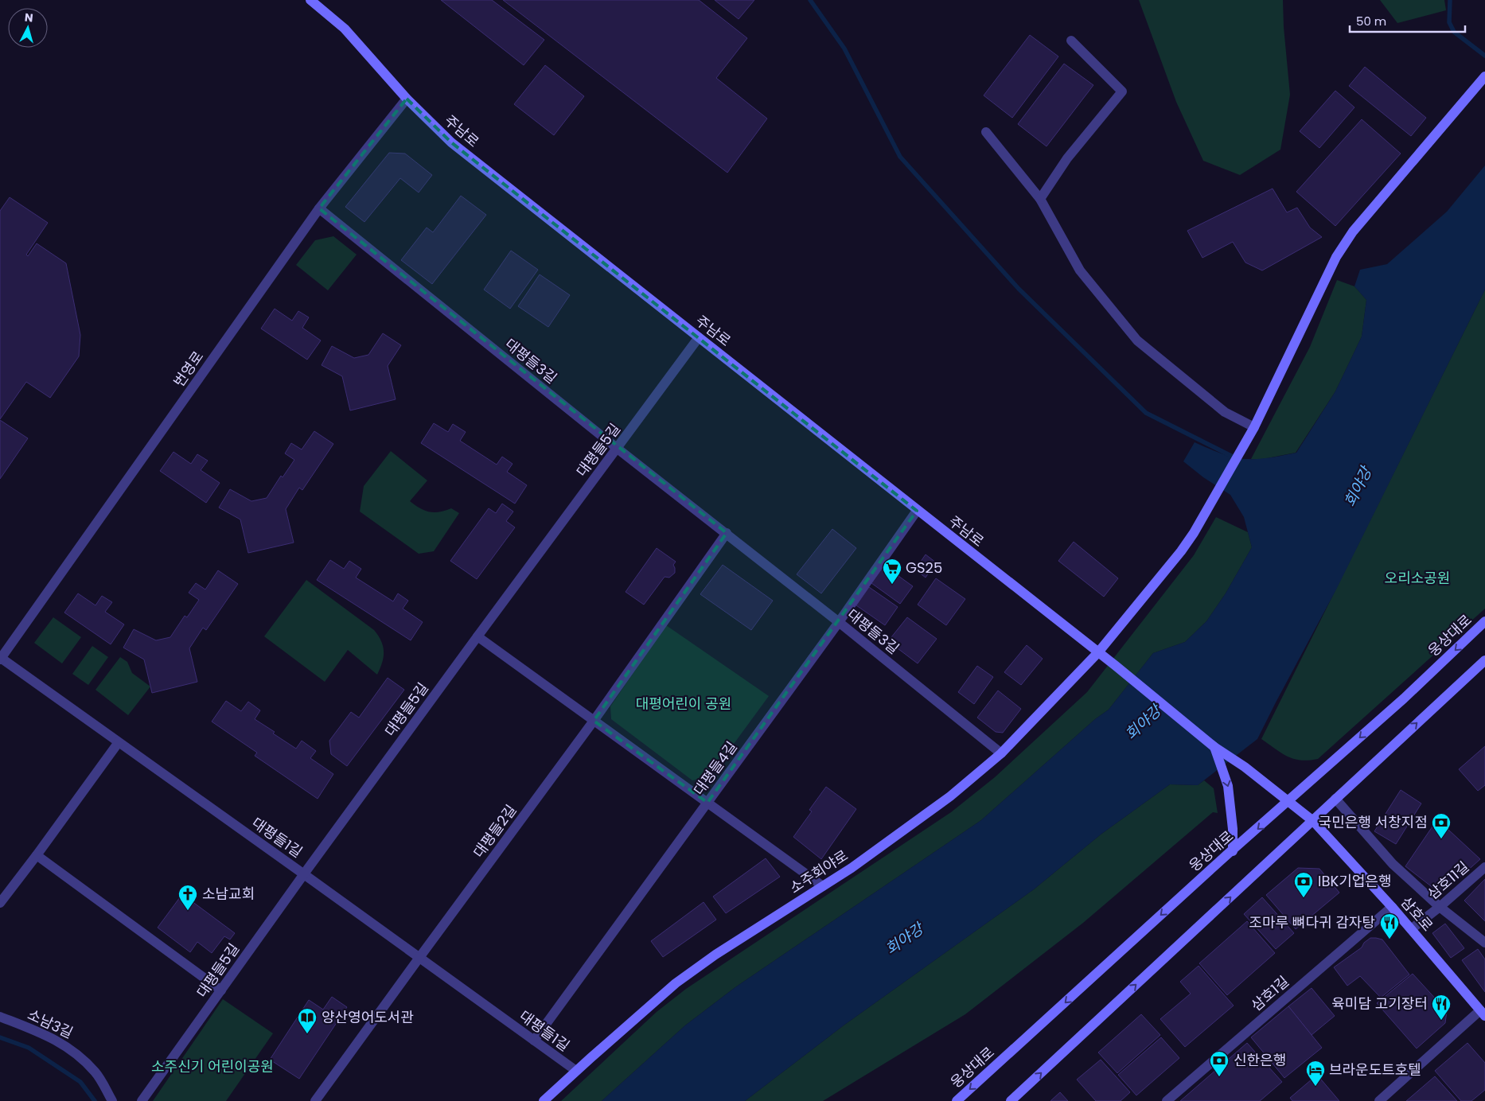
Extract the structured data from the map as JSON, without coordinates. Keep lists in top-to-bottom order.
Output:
{
  "streets": {
    "main road": [
      "주남로",
      "웅상대로",
      "소주회야로",
      "삼호로"
    ],
    "street": [
      "대평들3길",
      "번영로",
      "대평들5길",
      "대평들4길",
      "대평들2길",
      "대평들1길",
      "삼호11길",
      "삼호1길",
      "소남3길"
    ]
  },
  "crossings": [
    ["주남로", "번영로"],
    ["주남로", "대평들5길"],
    ["주남로", "대평들4길"],
    ["주남로", "소주회야로"],
    ["주남로", "삼호로"],
    ["대평들3길", "번영로"],
    ["대평들3길", "대평들5길"],
    ["대평들3길", "대평들4길"],
    ["대평들3길", "소주회야로"],
    ["번영로", "대평들1길"],
    ["대평들5길", "대평들1길"],
    ["웅상대로", "삼호로"],
    ["대평들4길", "대평들1길"],
    ["대평들2길", "대평들1길"],
    ["대평들1길", "소주회야로"],
    ["삼호11길", "삼호로"],
    ["삼호로", "삼호1길"]
  ],
  "water": ["회야강"],
  "parks": ["오리소공원", "대평어린이 공원", "소주신기 어린이공원"],
  "places": {
    "supermarket": ["GS25"],
    "bank": ["국민은행 서창지점", "IBK기업은행", "신한은행"],
    "church": ["소남교회"],
    "restaurant": ["조마루 뼈다귀 감자탕", "육미담 고기장터"],
    "library": ["양산영어도서관"],
    "hotel": ["브라운도트호텔"]
  },
  "scale_bar": "50 m",
  "north": "top"
}
